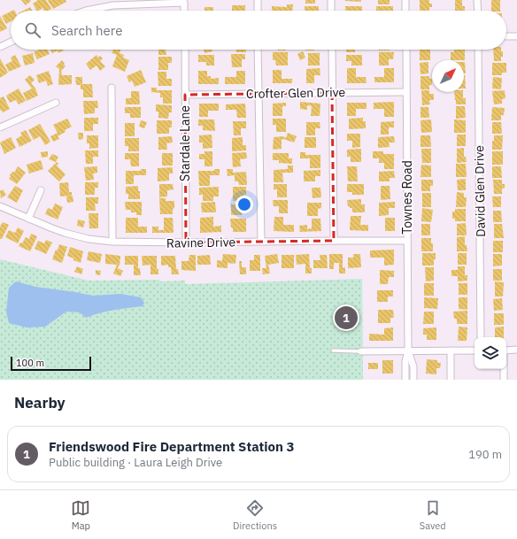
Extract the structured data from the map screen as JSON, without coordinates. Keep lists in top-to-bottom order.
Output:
{
  "streets": {
    "street": [
      "Crofter Glen Drive",
      "Stardale Lane",
      "David Glen Drive",
      "Townes Road",
      "Ravine Drive"
    ]
  },
  "crossings": [
    ["Crofter Glen Drive", "Stardale Lane"],
    ["Crofter Glen Drive", "Townes Road"],
    ["Stardale Lane", "Ravine Drive"],
    ["Townes Road", "Ravine Drive"]
  ],
  "scale_bar": "100 m",
  "north": "top right",
  "page": {
    "search": "Search here",
    "pins": "1",
    "scale": "100 m",
    "heading": "Nearby",
    "list": [
      {
        "mark": "1",
        "name": "Friendswood Fire Department Station 3",
        "note": "Public building · Laura Leigh Drive",
        "value": "190 m"
      }
    ],
    "nav": ["Map", "Directions", "Saved"]
  }
}
